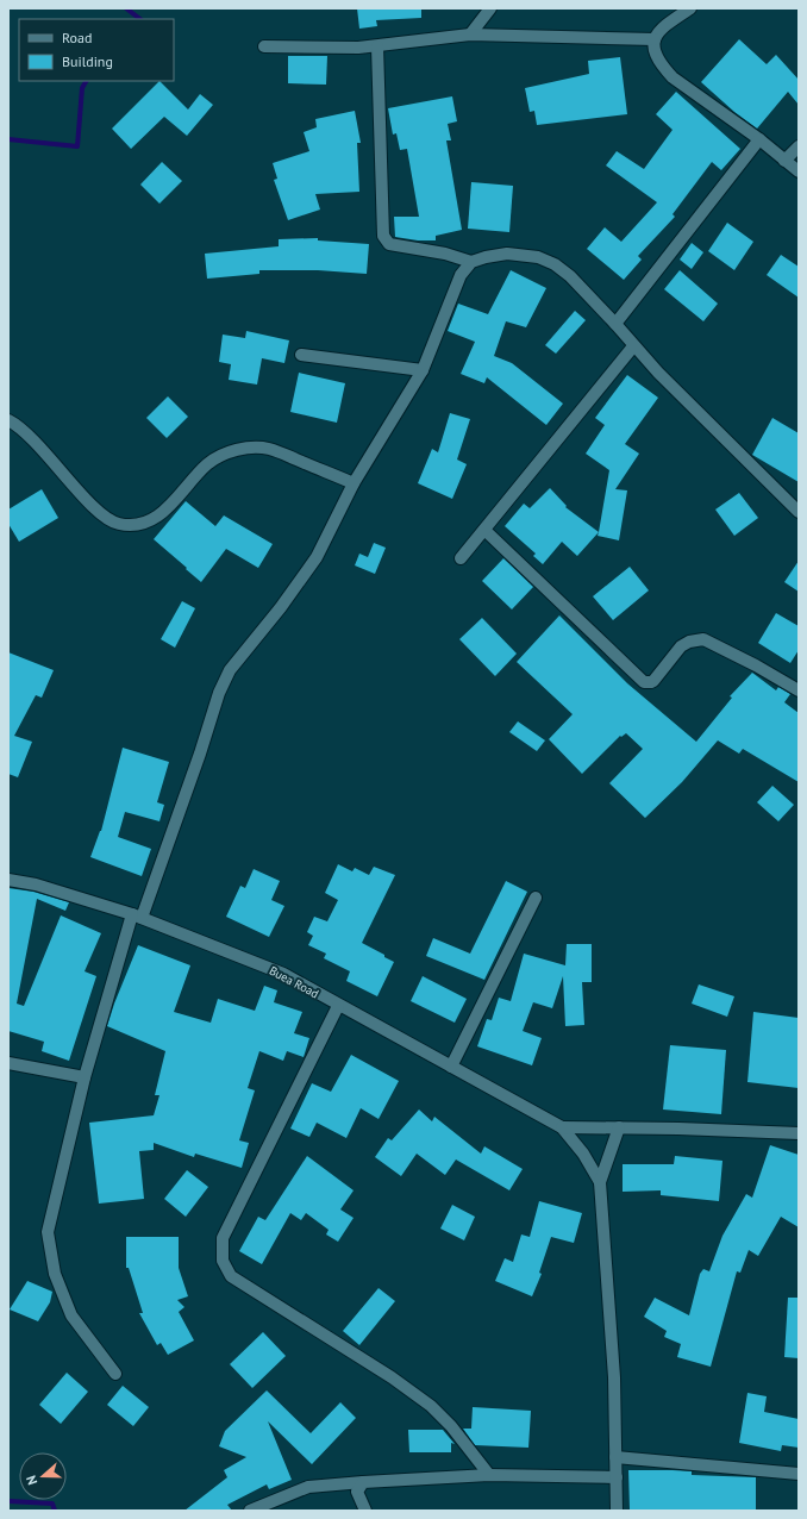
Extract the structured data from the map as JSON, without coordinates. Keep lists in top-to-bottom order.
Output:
{
  "streets": {
    "street": ["Buea Road"]
  },
  "legend": ["Road", "Building"],
  "north": "left"
}
